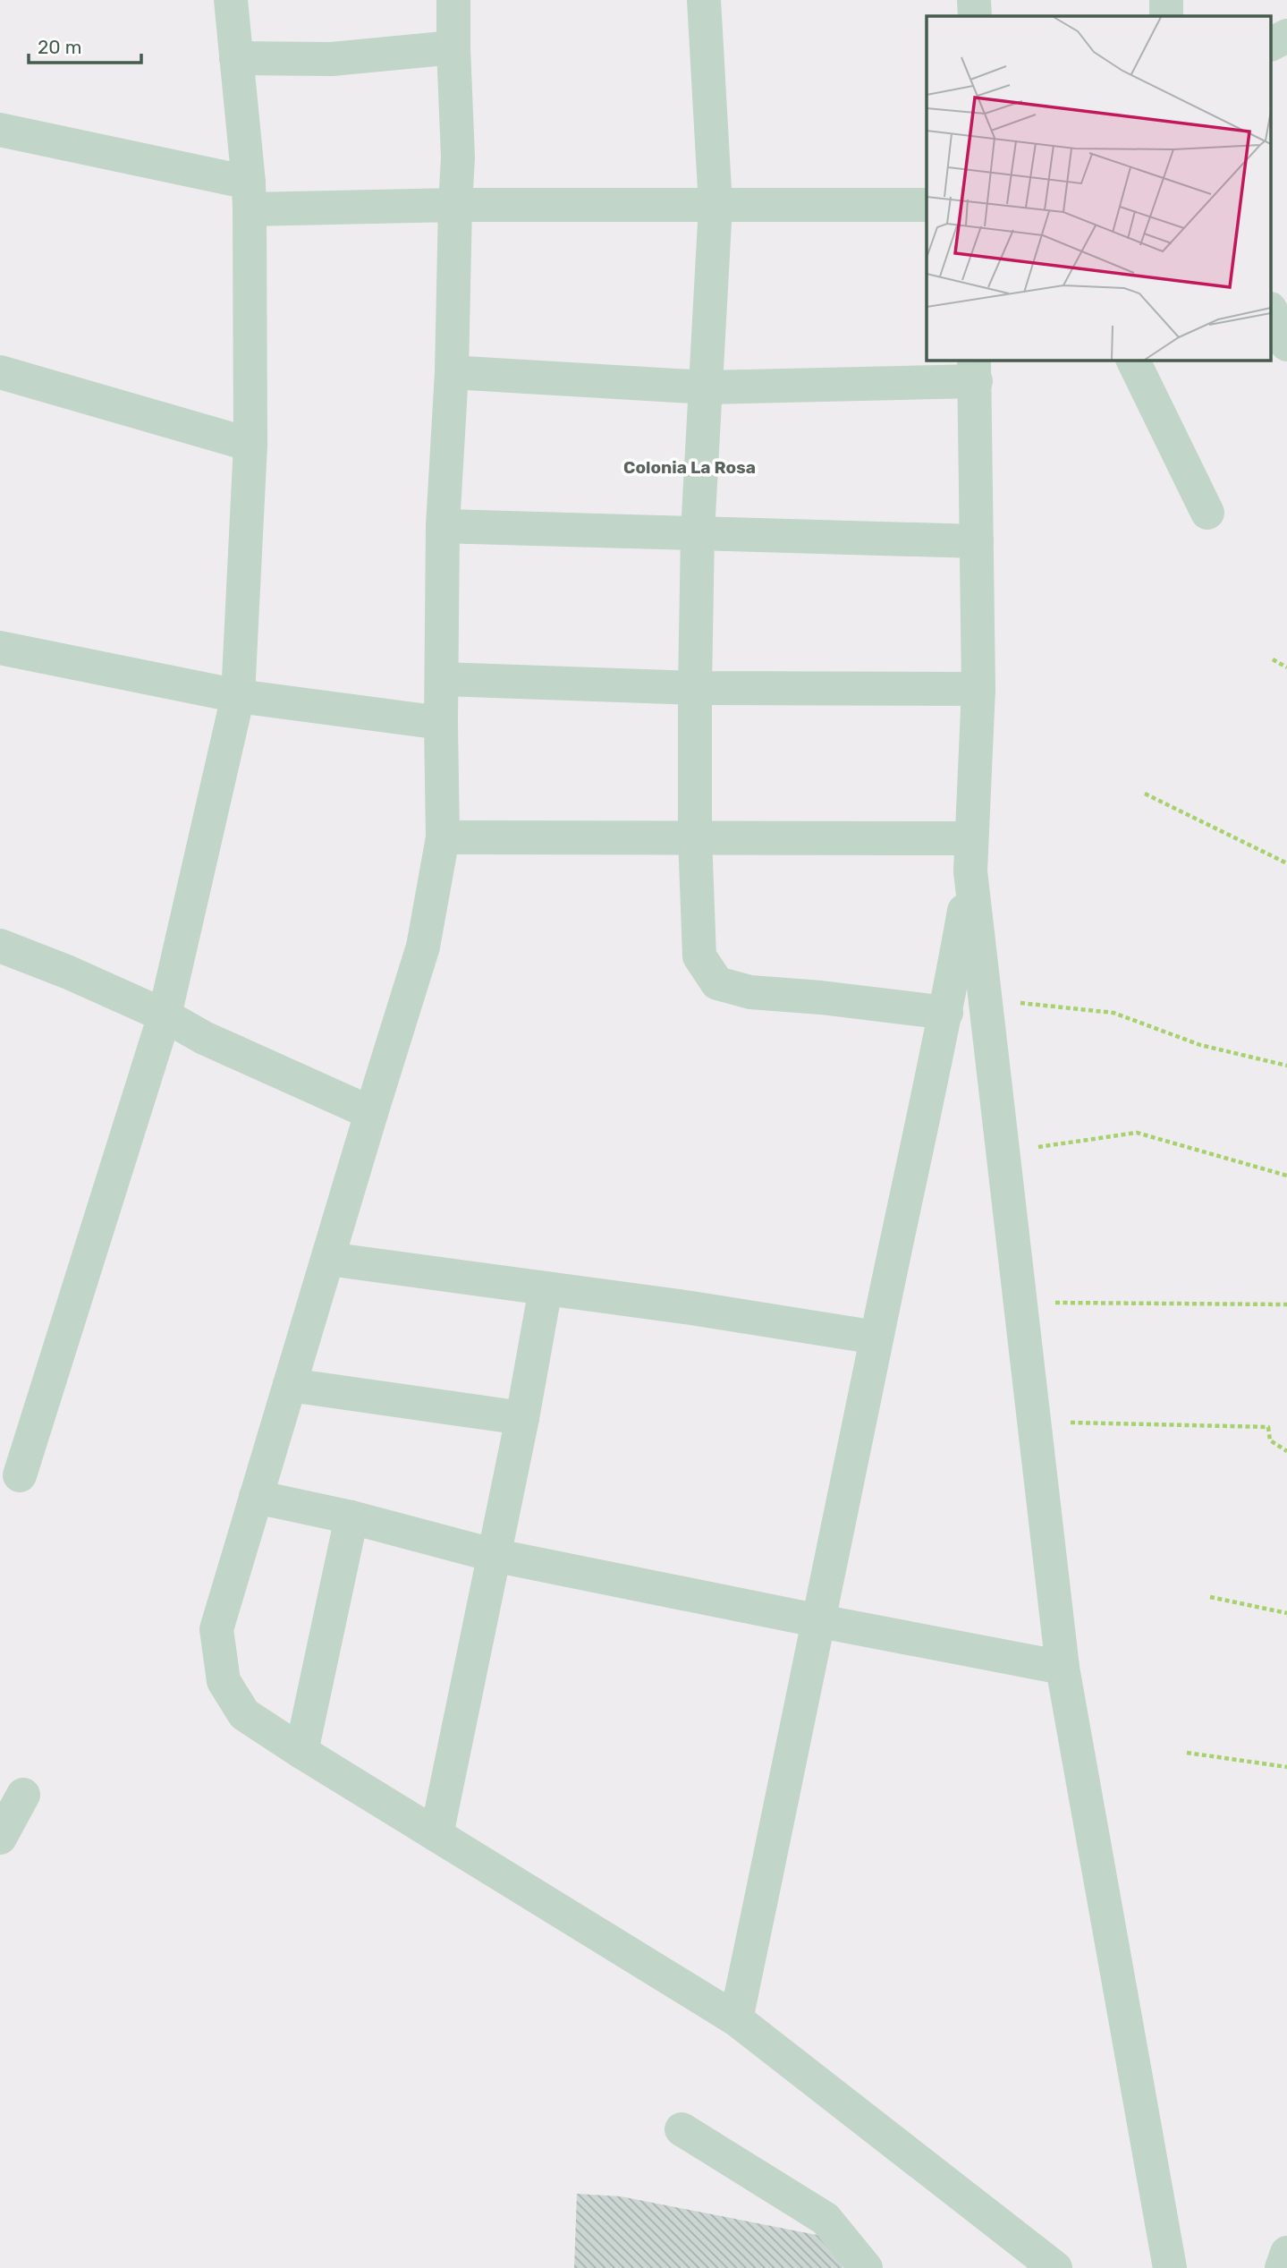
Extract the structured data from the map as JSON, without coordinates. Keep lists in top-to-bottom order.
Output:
{
  "districts": ["Colonia La Rosa"],
  "scale_bar": "20 m"
}
